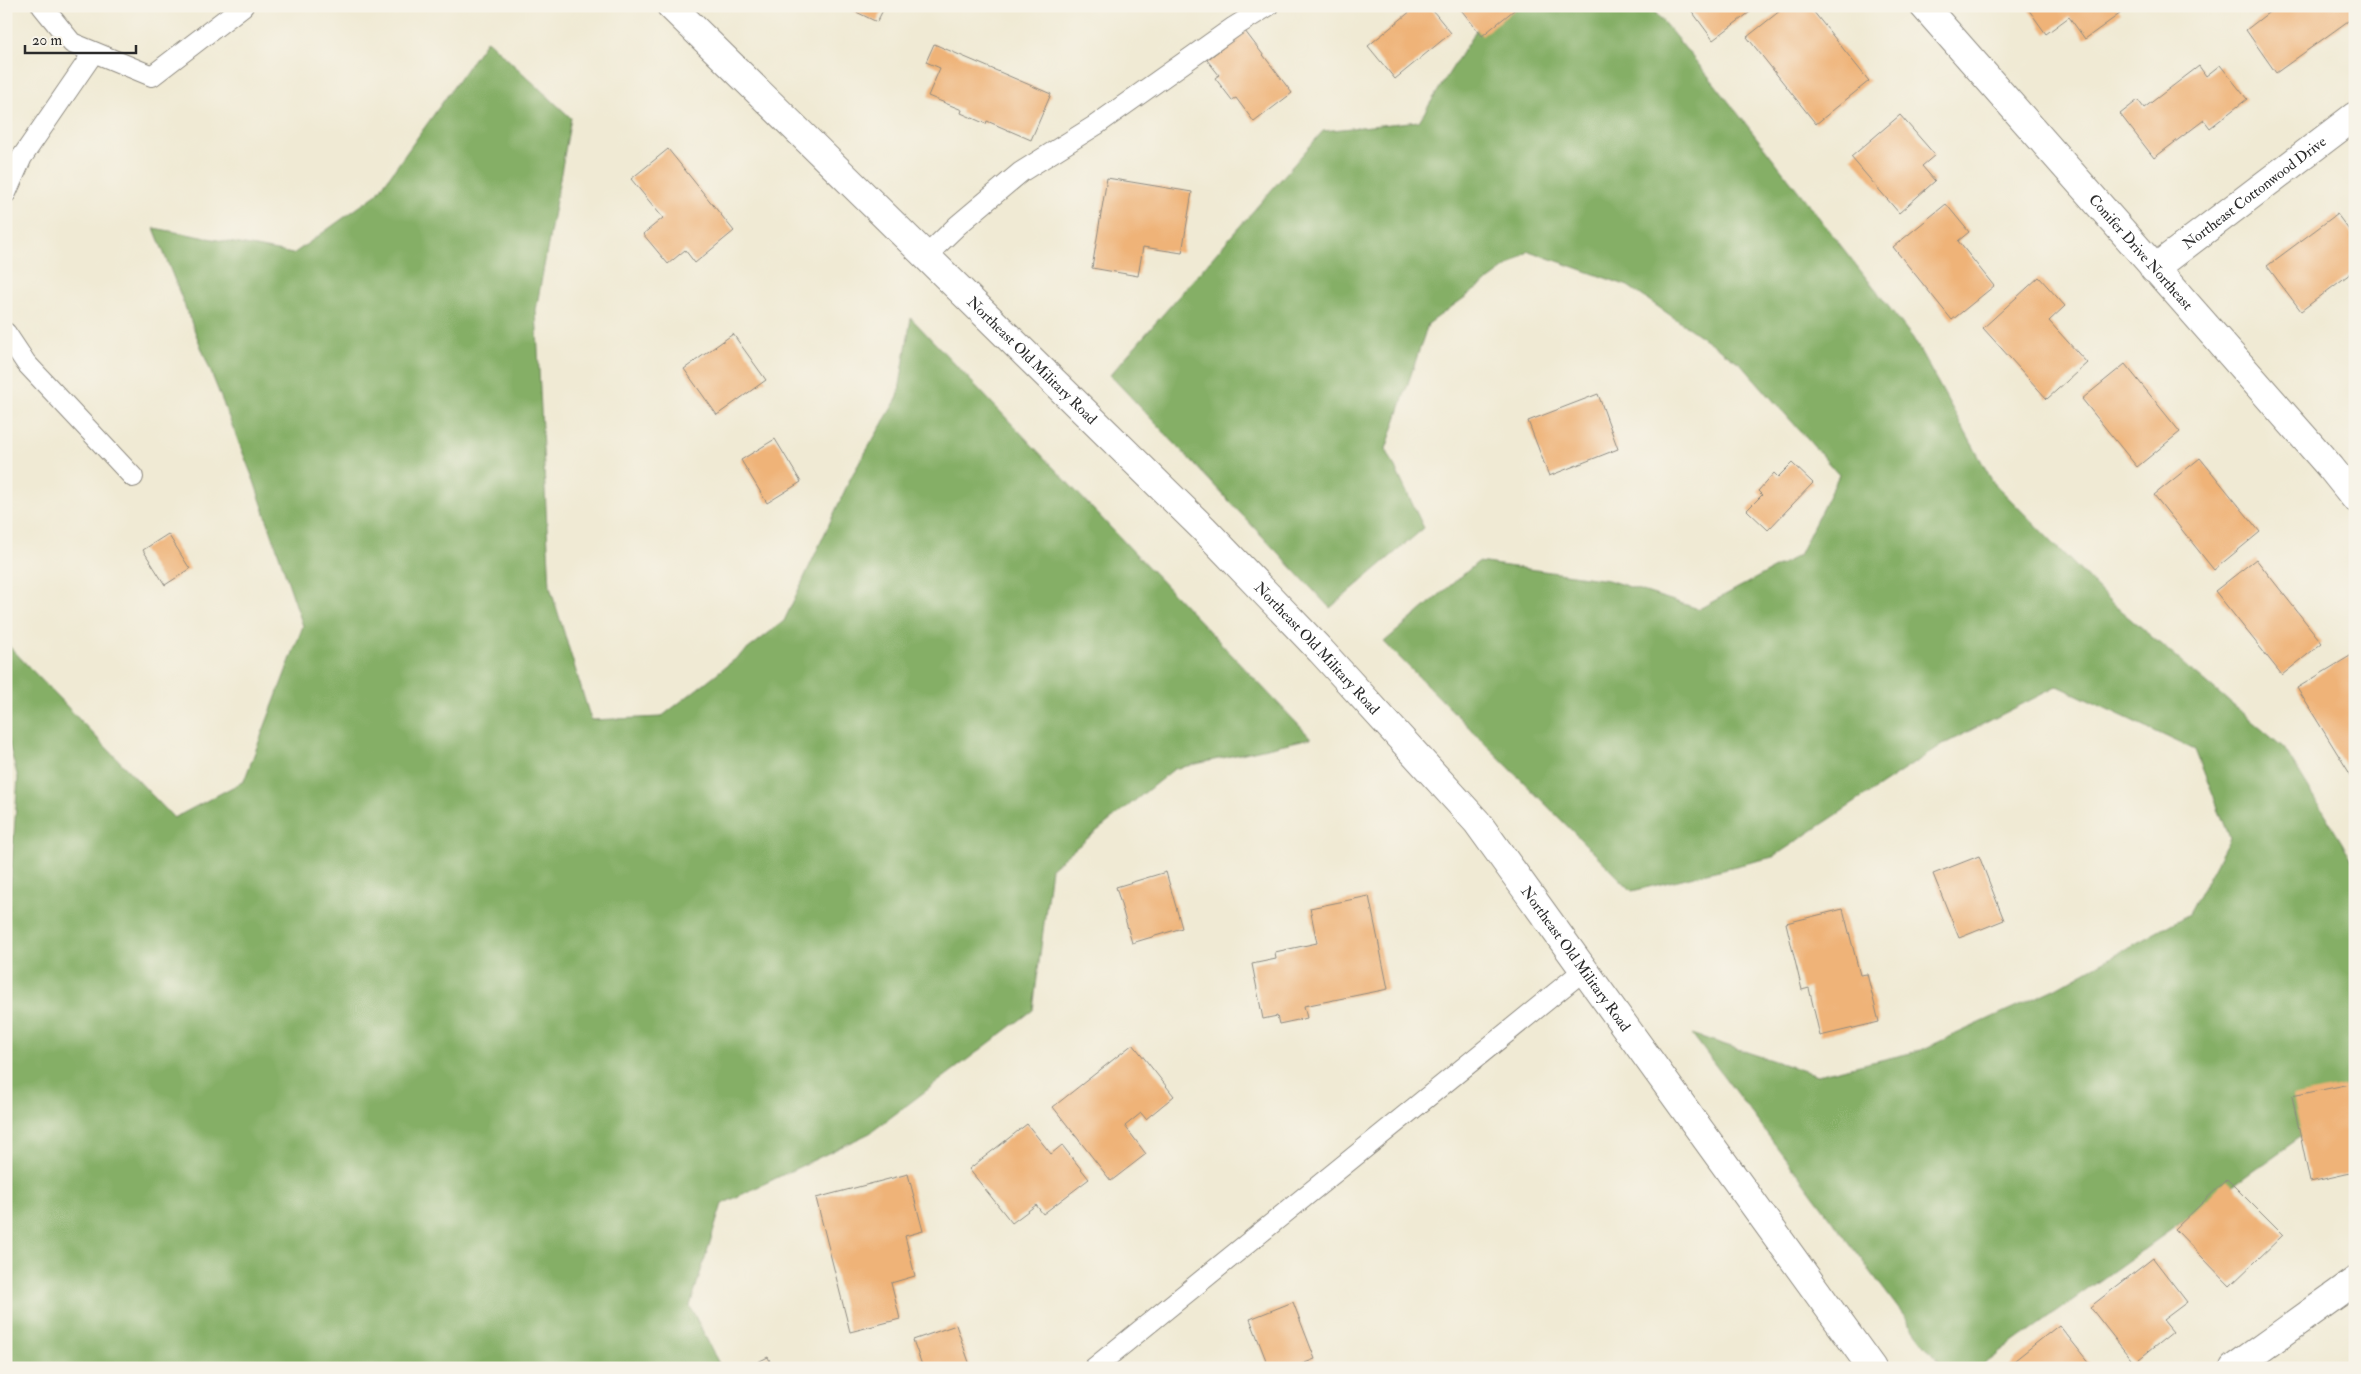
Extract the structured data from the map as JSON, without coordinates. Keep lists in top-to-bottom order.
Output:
{
  "streets": {
    "street": ["Northeast Cottonwood Drive", "Conifer Drive Northeast", "Northeast Old Military Road"]
  },
  "crossings": [
    ["Northeast Cottonwood Drive", "Conifer Drive Northeast"]
  ],
  "scale_bar": "20 m"
}
